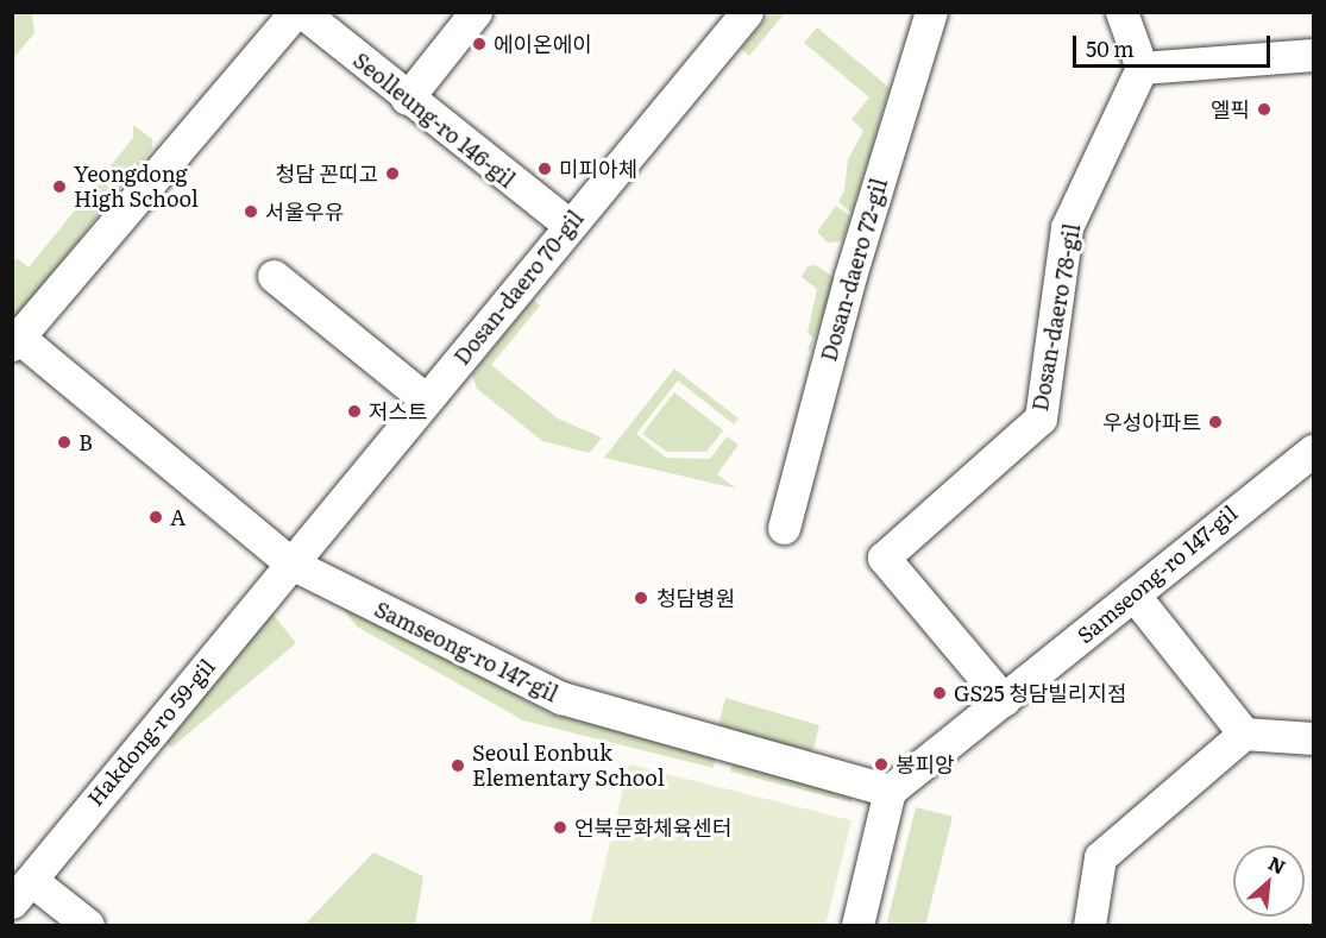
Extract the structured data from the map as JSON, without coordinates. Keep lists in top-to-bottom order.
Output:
{
  "streets": {
    "street": [
      "Seolleung-ro 146-gil",
      "Dosan-daero 72-gil",
      "Dosan-daero 70-gil",
      "Dosan-daero 78-gil",
      "Samseong-ro 147-gil",
      "Hakdong-ro 59-gil"
    ]
  },
  "crossings": [
    ["Seolleung-ro 146-gil", "Dosan-daero 70-gil"],
    ["Dosan-daero 70-gil", "Samseong-ro 147-gil"],
    ["Dosan-daero 70-gil", "Hakdong-ro 59-gil"],
    ["Dosan-daero 78-gil", "Samseong-ro 147-gil"],
    ["Samseong-ro 147-gil", "Hakdong-ro 59-gil"]
  ],
  "places": [
    "에이온에이",
    "엘픽",
    "미피아체",
    "청담 꼰띠고",
    "Yeongdong High School",
    "서울우유",
    "저스트",
    "우성아파트",
    "B",
    "A",
    "청담병원",
    "GS25 청담빌리지점",
    "봉피앙",
    "Seoul Eonbuk Elementary School",
    "언북문화체육센터"
  ],
  "scale_bar": "50 m",
  "north": "top right"
}
